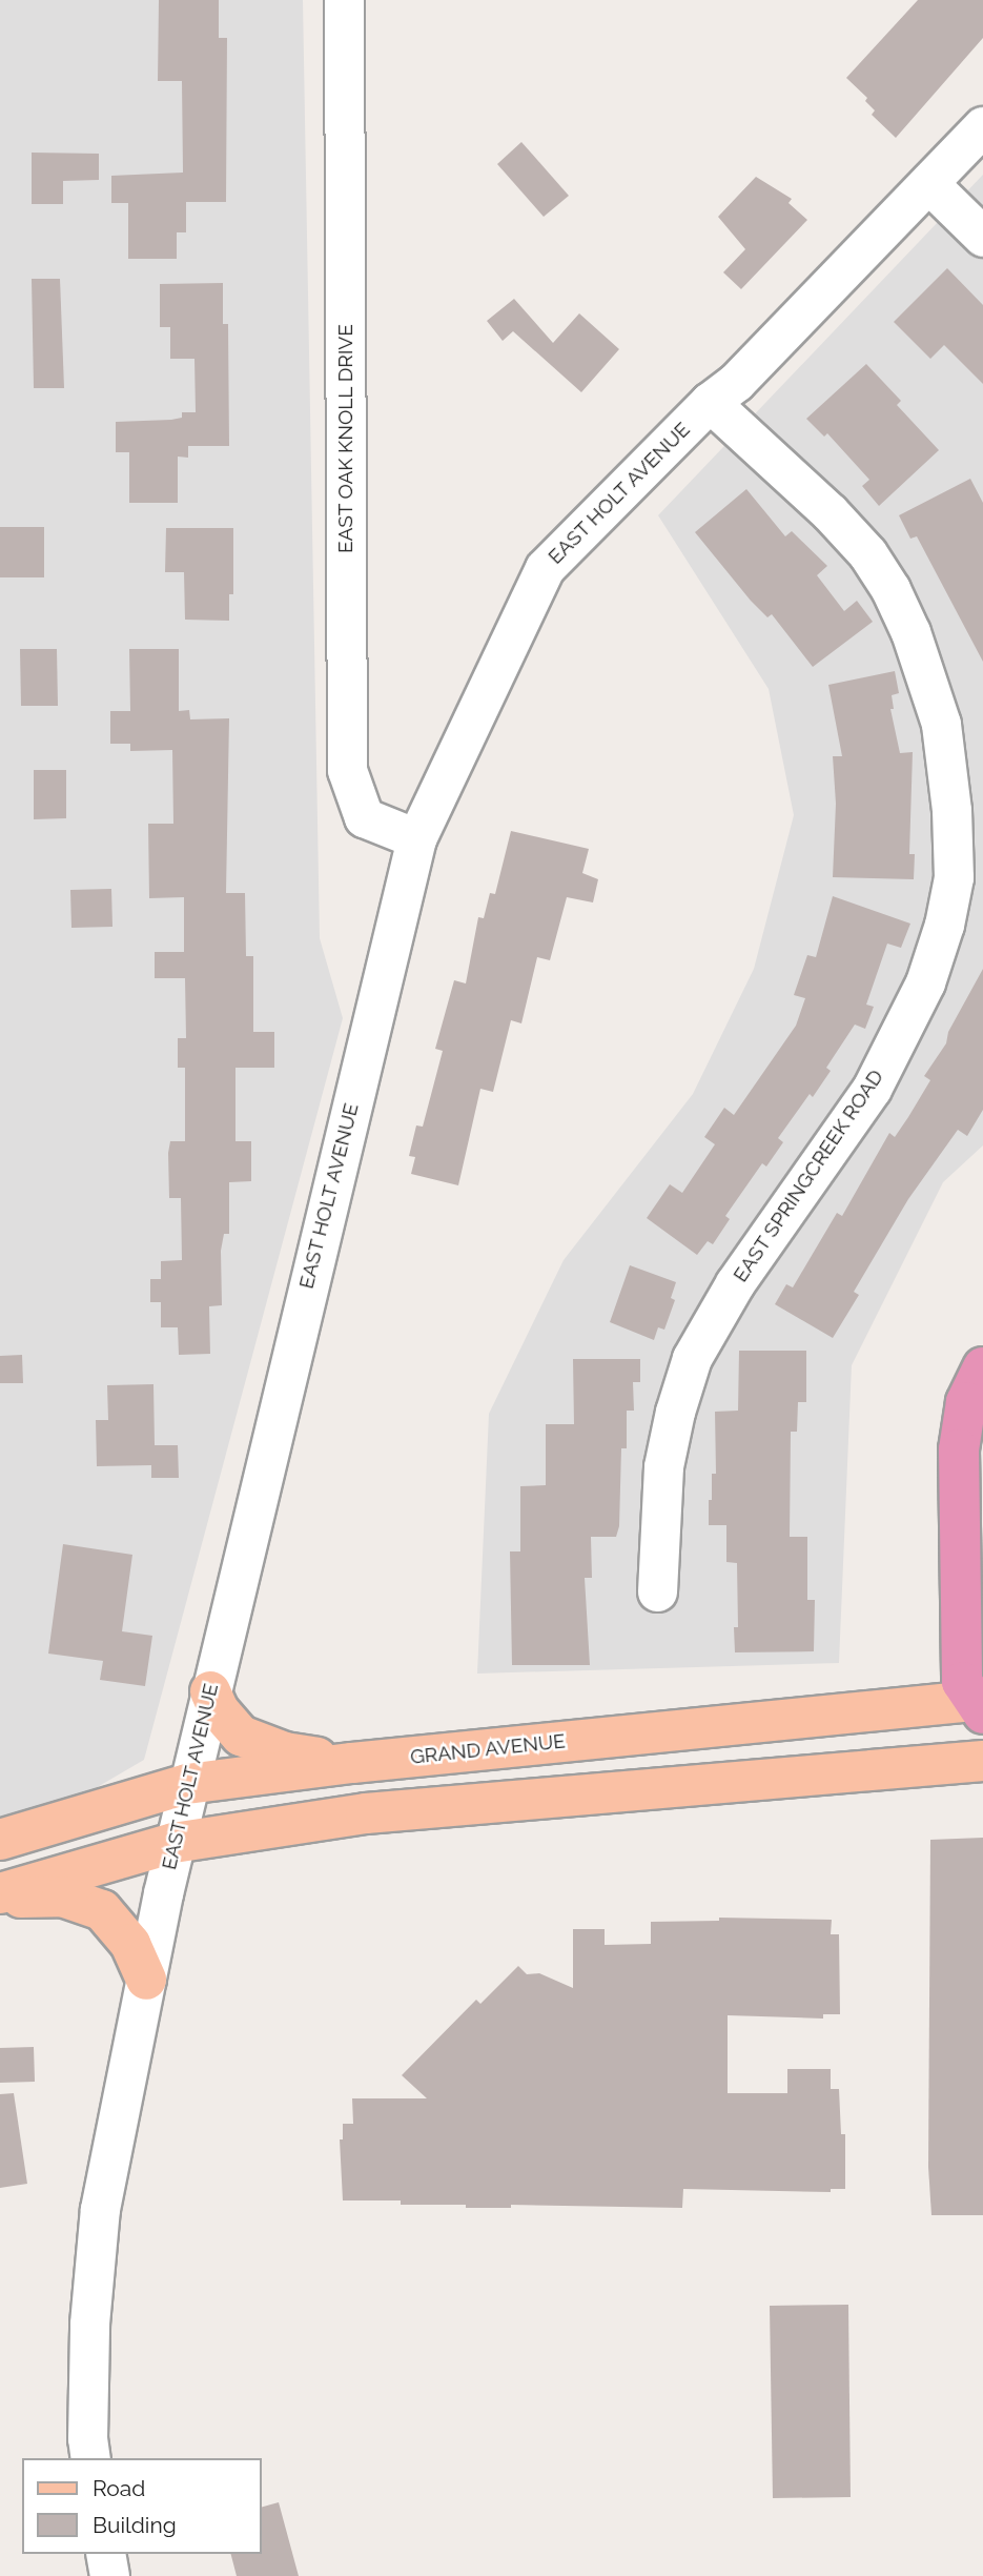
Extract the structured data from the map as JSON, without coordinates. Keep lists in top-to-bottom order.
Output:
{
  "streets": {
    "main road": ["GRAND AVENUE"],
    "street": ["EAST OAK KNOLL DRIVE", "EAST HOLT AVENUE", "EAST SPRINGCREEK ROAD"]
  },
  "crossings": [
    ["EAST OAK KNOLL DRIVE", "EAST HOLT AVENUE"],
    ["EAST HOLT AVENUE", "EAST SPRINGCREEK ROAD"],
    ["EAST HOLT AVENUE", "GRAND AVENUE"]
  ],
  "legend": ["Road", "Building"]
}
